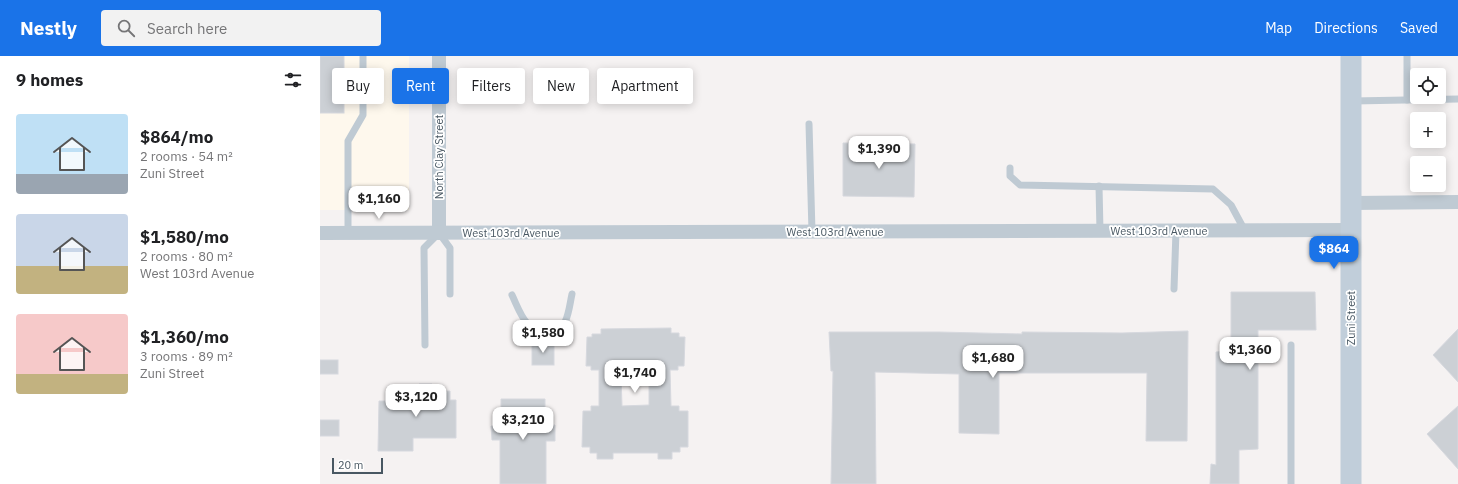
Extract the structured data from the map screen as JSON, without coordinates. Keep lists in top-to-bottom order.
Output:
{
  "streets": {
    "street": ["North Clay Street", "West 103rd Avenue", "Zuni Street"]
  },
  "crossings": [
    ["North Clay Street", "West 103rd Avenue"],
    ["West 103rd Avenue", "Zuni Street"]
  ],
  "scale_bar": "20 m",
  "page": {
    "header": "Nestly",
    "search": "Search here",
    "nav": ["Map", "Directions", "Saved"],
    "heading": "9 homes",
    "map_buttons": ["+", "−"],
    "chip": [
      "Buy",
      "Rent",
      "Filters",
      "New",
      "Apartment"
    ],
    "list": [
      {
        "name": "$864/mo",
        "note": "2 rooms · 54 m² · Zuni Street"
      },
      {
        "name": "$1,580/mo",
        "note": "2 rooms · 80 m² · West 103rd Avenue"
      },
      {
        "name": "$1,360/mo",
        "note": "3 rooms · 89 m² · Zuni Street"
      }
    ],
    "price": [
      "$1,390",
      "$1,160",
      "$864",
      "$1,580",
      "$1,360",
      "$1,680",
      "$1,740",
      "$3,120",
      "$3,210"
    ],
    "scale": "20 m"
  }
}
